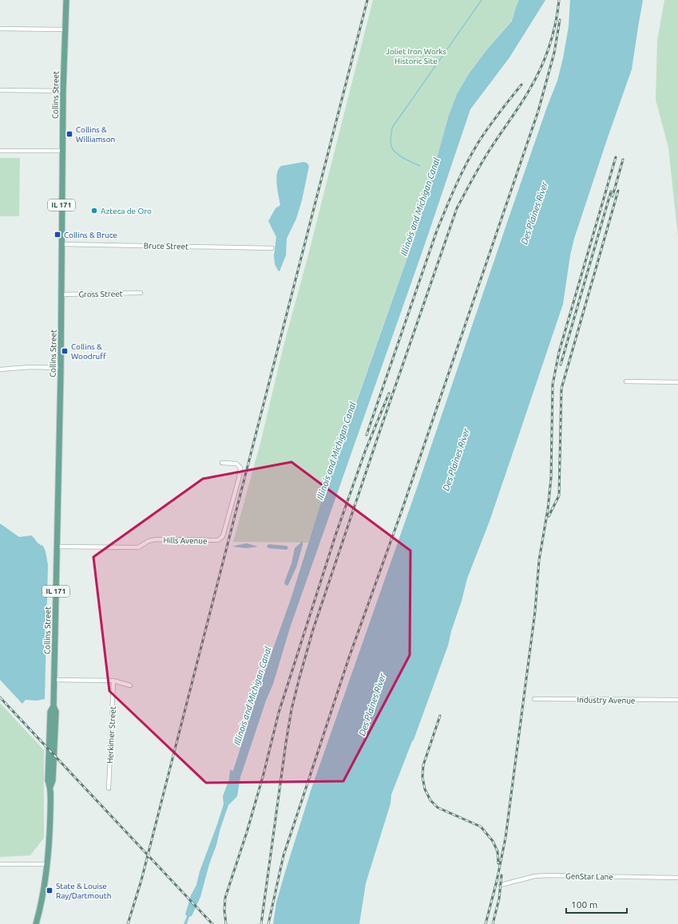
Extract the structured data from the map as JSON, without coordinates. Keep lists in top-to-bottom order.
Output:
{
  "streets": {
    "main road": ["Collins Street", "IL 171"],
    "street": [
      "Bruce Street",
      "Gross Street",
      "Hills Avenue",
      "Industry Avenue",
      "Herkimer Street",
      "GenStar Lane"
    ]
  },
  "crossings": [
    ["Collins Street", "IL 171"],
    ["Collins Street", "Bruce Street"],
    ["Collins Street", "Gross Street"],
    ["Collins Street", "Hills Avenue"]
  ],
  "water": ["Illinois and Michigan Canal", "Des Plaines River"],
  "parks": ["Joliet Iron Works Historic Site"],
  "places": {
    "transit": [
      "Collins & Williamson",
      "Collins & Bruce",
      "Collins & Woodruff",
      "State & Louise Ray/Dartmouth"
    ],
    "other": ["Azteca de Oro"]
  },
  "scale_bar": "100 m"
}
